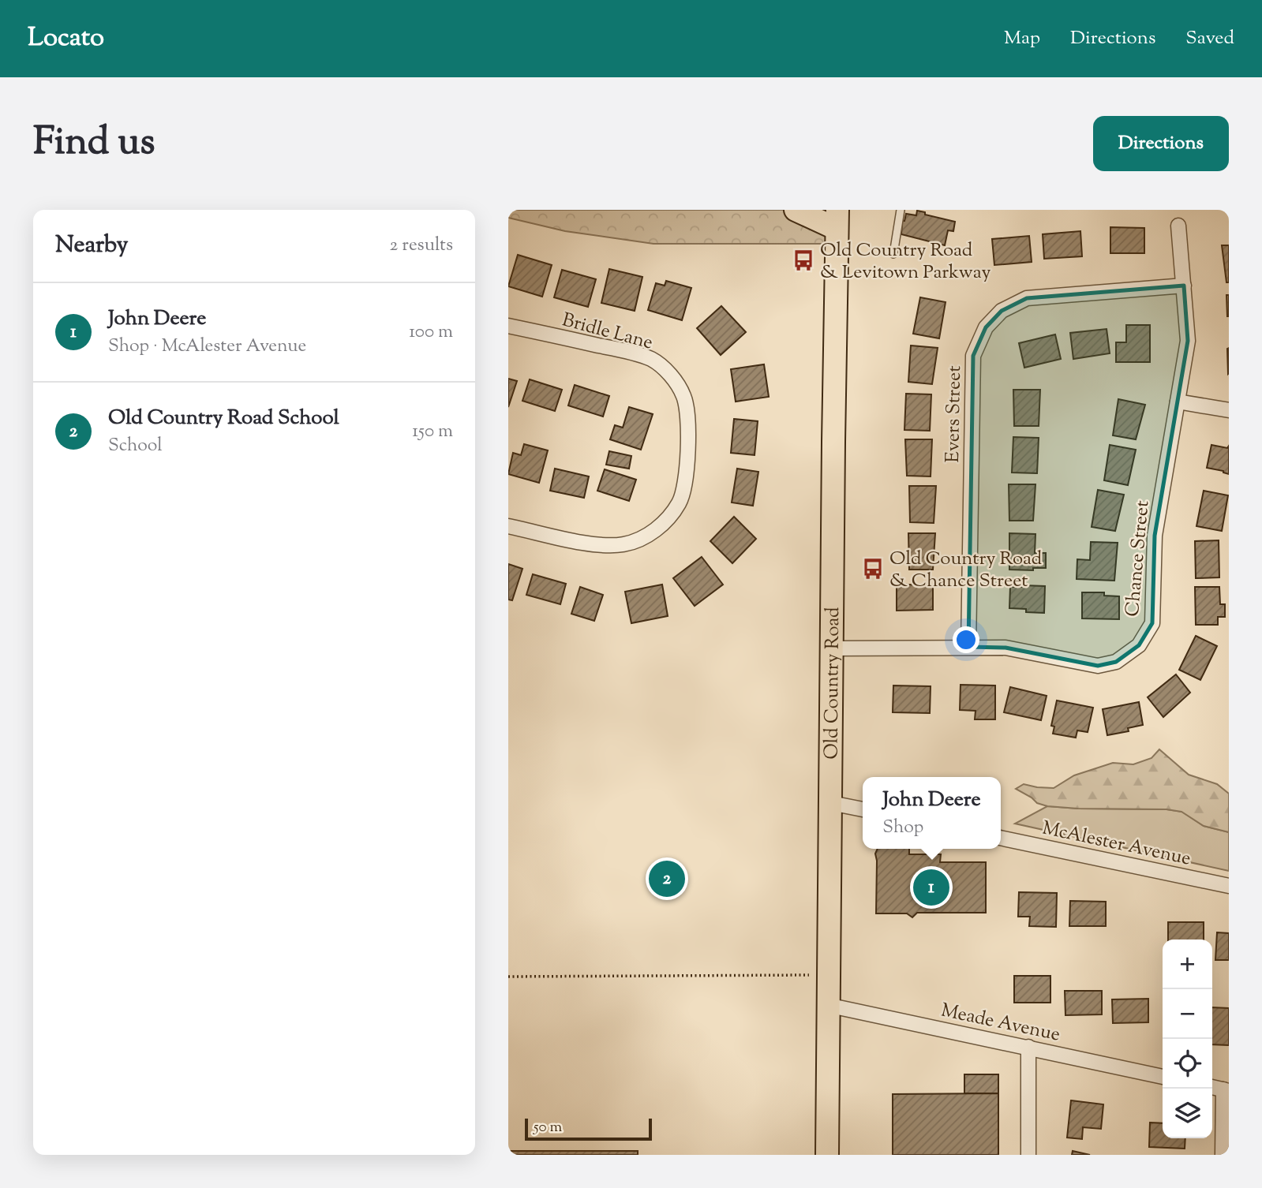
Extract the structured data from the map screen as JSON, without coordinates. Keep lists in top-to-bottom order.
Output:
{
  "streets": {
    "main road": ["Old Country Road"],
    "street": [
      "Bridle Lane",
      "Evers Street",
      "Chance Street",
      "McAlester Avenue",
      "Meade Avenue"
    ]
  },
  "crossings": [
    ["Evers Street", "Chance Street"],
    ["Chance Street", "Old Country Road"],
    ["Old Country Road", "Meade Avenue"]
  ],
  "places": {
    "bus stop": ["Old Country Road & Levitown Parkway", "Old Country Road & Chance Street"]
  },
  "scale_bar": "50 m",
  "page": {
    "header": "Locato",
    "nav": ["Map", "Directions", "Saved"],
    "title": "Find us",
    "buttons": "Directions",
    "heading": ["Nearby", "2 results"],
    "list": [
      {
        "mark": "1",
        "name": "John Deere",
        "note": "Shop · McAlester Avenue",
        "value": "100 m"
      },
      {
        "mark": "2",
        "name": "Old Country Road School",
        "note": "School",
        "value": "150 m"
      }
    ],
    "popup": ["John Deere", "Shop"],
    "pins": ["2", "1"],
    "map_buttons": ["+", "−"],
    "scale": "50 m"
  }
}
